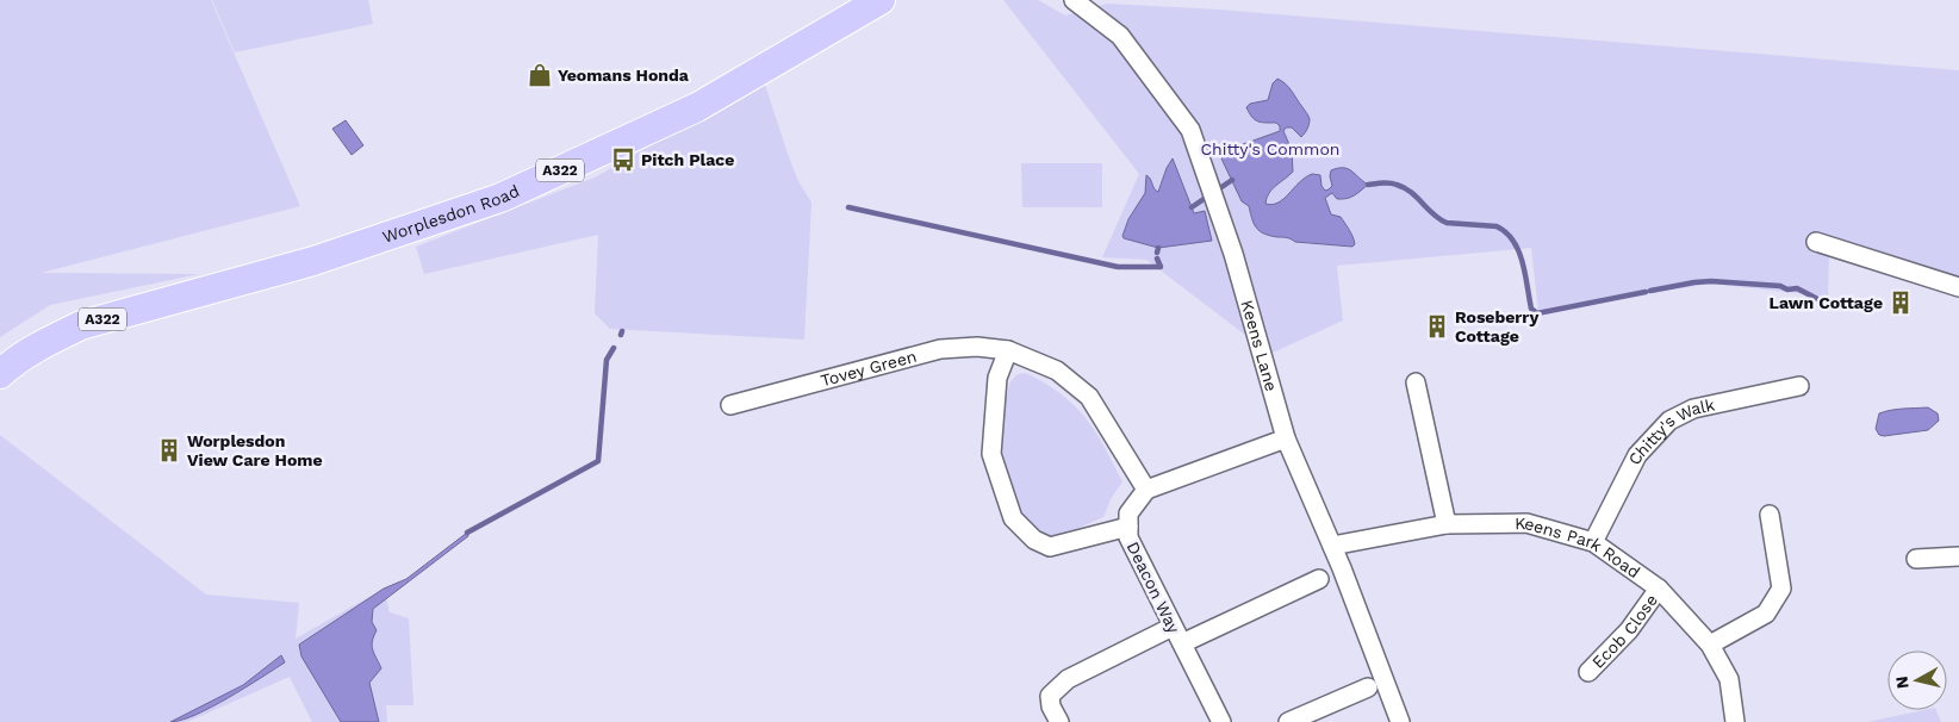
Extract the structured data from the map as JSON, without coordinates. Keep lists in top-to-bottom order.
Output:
{
  "streets": {
    "main road": ["A322", "Worplesdon Road"],
    "street": [
      "Keens Lane",
      "Tovey Green",
      "Chitty's Walk",
      "Keens Park Road",
      "Deacon Way",
      "Ecob Close"
    ]
  },
  "crossings": [
    ["Keens Lane", "Keens Park Road"],
    ["Tovey Green", "Deacon Way"],
    ["Chitty's Walk", "Keens Park Road"],
    ["Keens Park Road", "Ecob Close"]
  ],
  "parks": ["Chitty's Common"],
  "places": {
    "shop": ["Yeomans Honda"],
    "bus stop": ["Pitch Place"],
    "building": ["Lawn Cottage", "Roseberry Cottage", "Worplesdon View Care Home"]
  },
  "north": "left"
}
